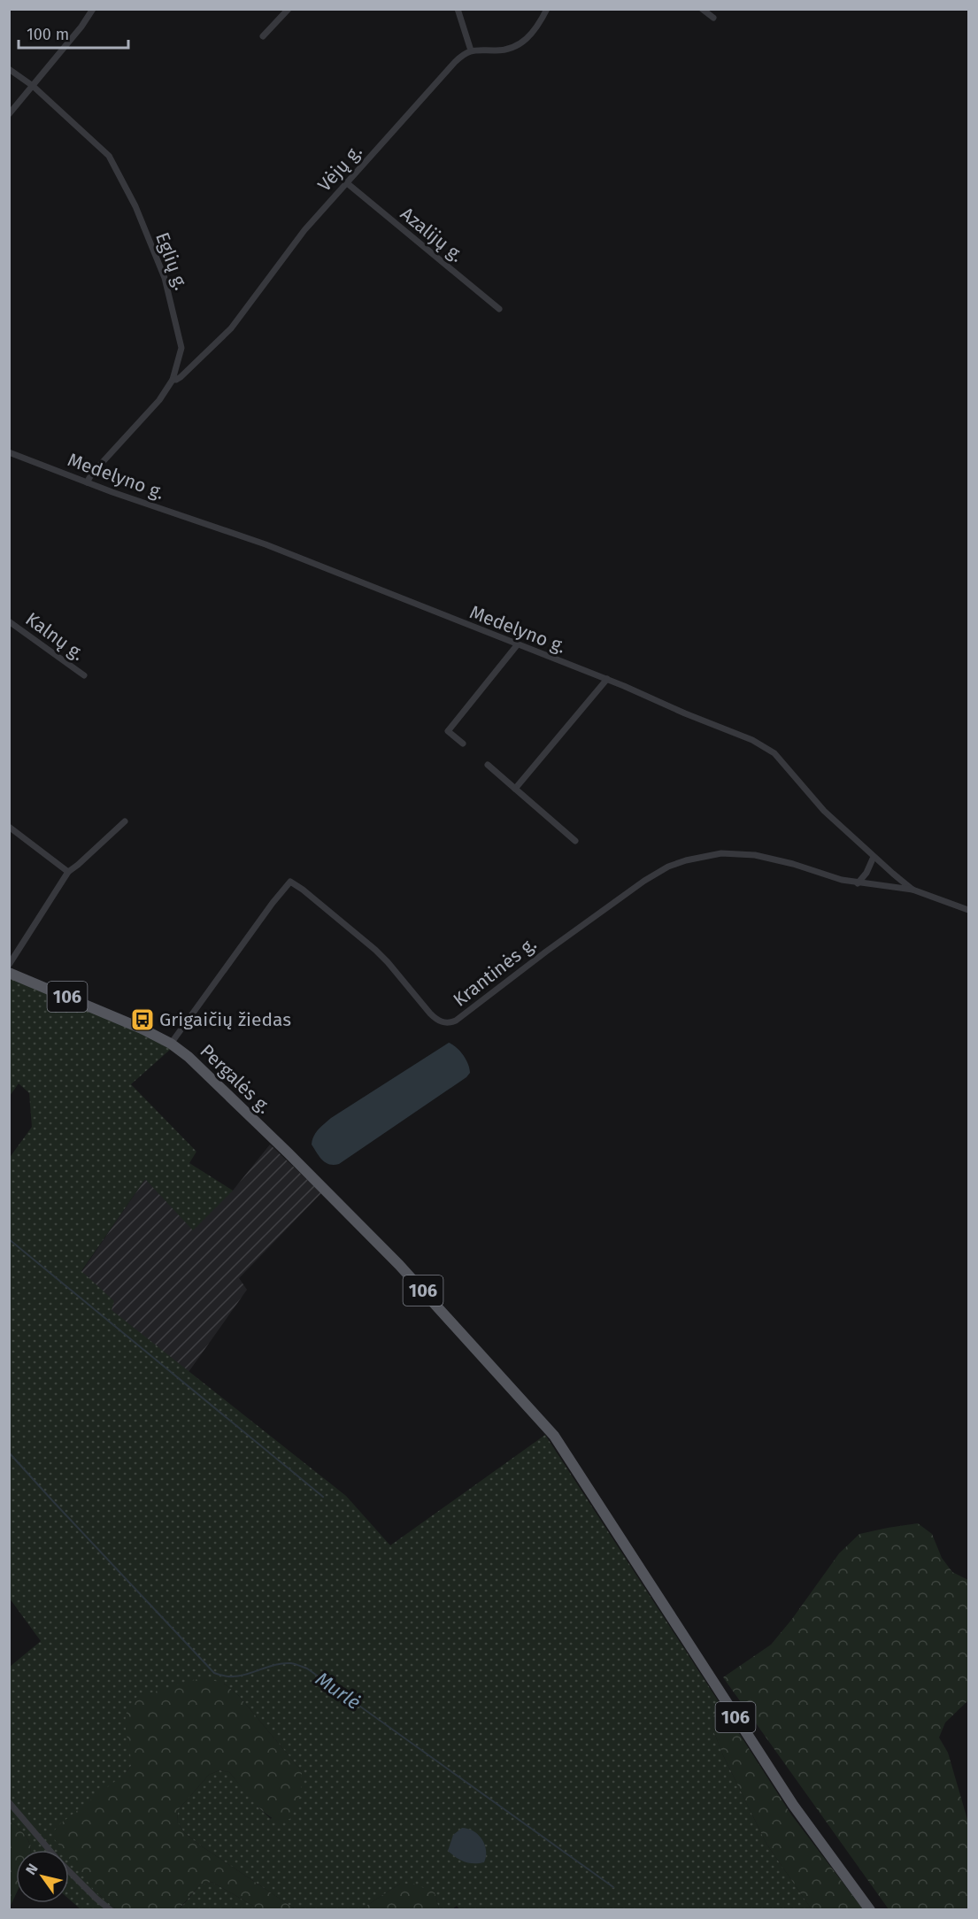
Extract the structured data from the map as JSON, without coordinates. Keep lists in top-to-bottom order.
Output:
{
  "streets": {
    "main road": ["106", "Pergalės g."],
    "street": [
      "Vėjų g.",
      "Azalijų g.",
      "Eglių g.",
      "Medelyno g.",
      "Kalnų g.",
      "Krantinės g."
    ]
  },
  "crossings": [
    ["Vėjų g.", "Azalijų g."],
    ["Vėjų g.", "Eglių g."],
    ["Eglių g.", "Medelyno g."],
    ["Medelyno g.", "Krantinės g."],
    ["Krantinės g.", "Pergalės g."]
  ],
  "water": ["Murlė"],
  "places": {
    "bus stop": ["Grigaičių žiedas"]
  },
  "scale_bar": "100 m",
  "north": "top left"
}
